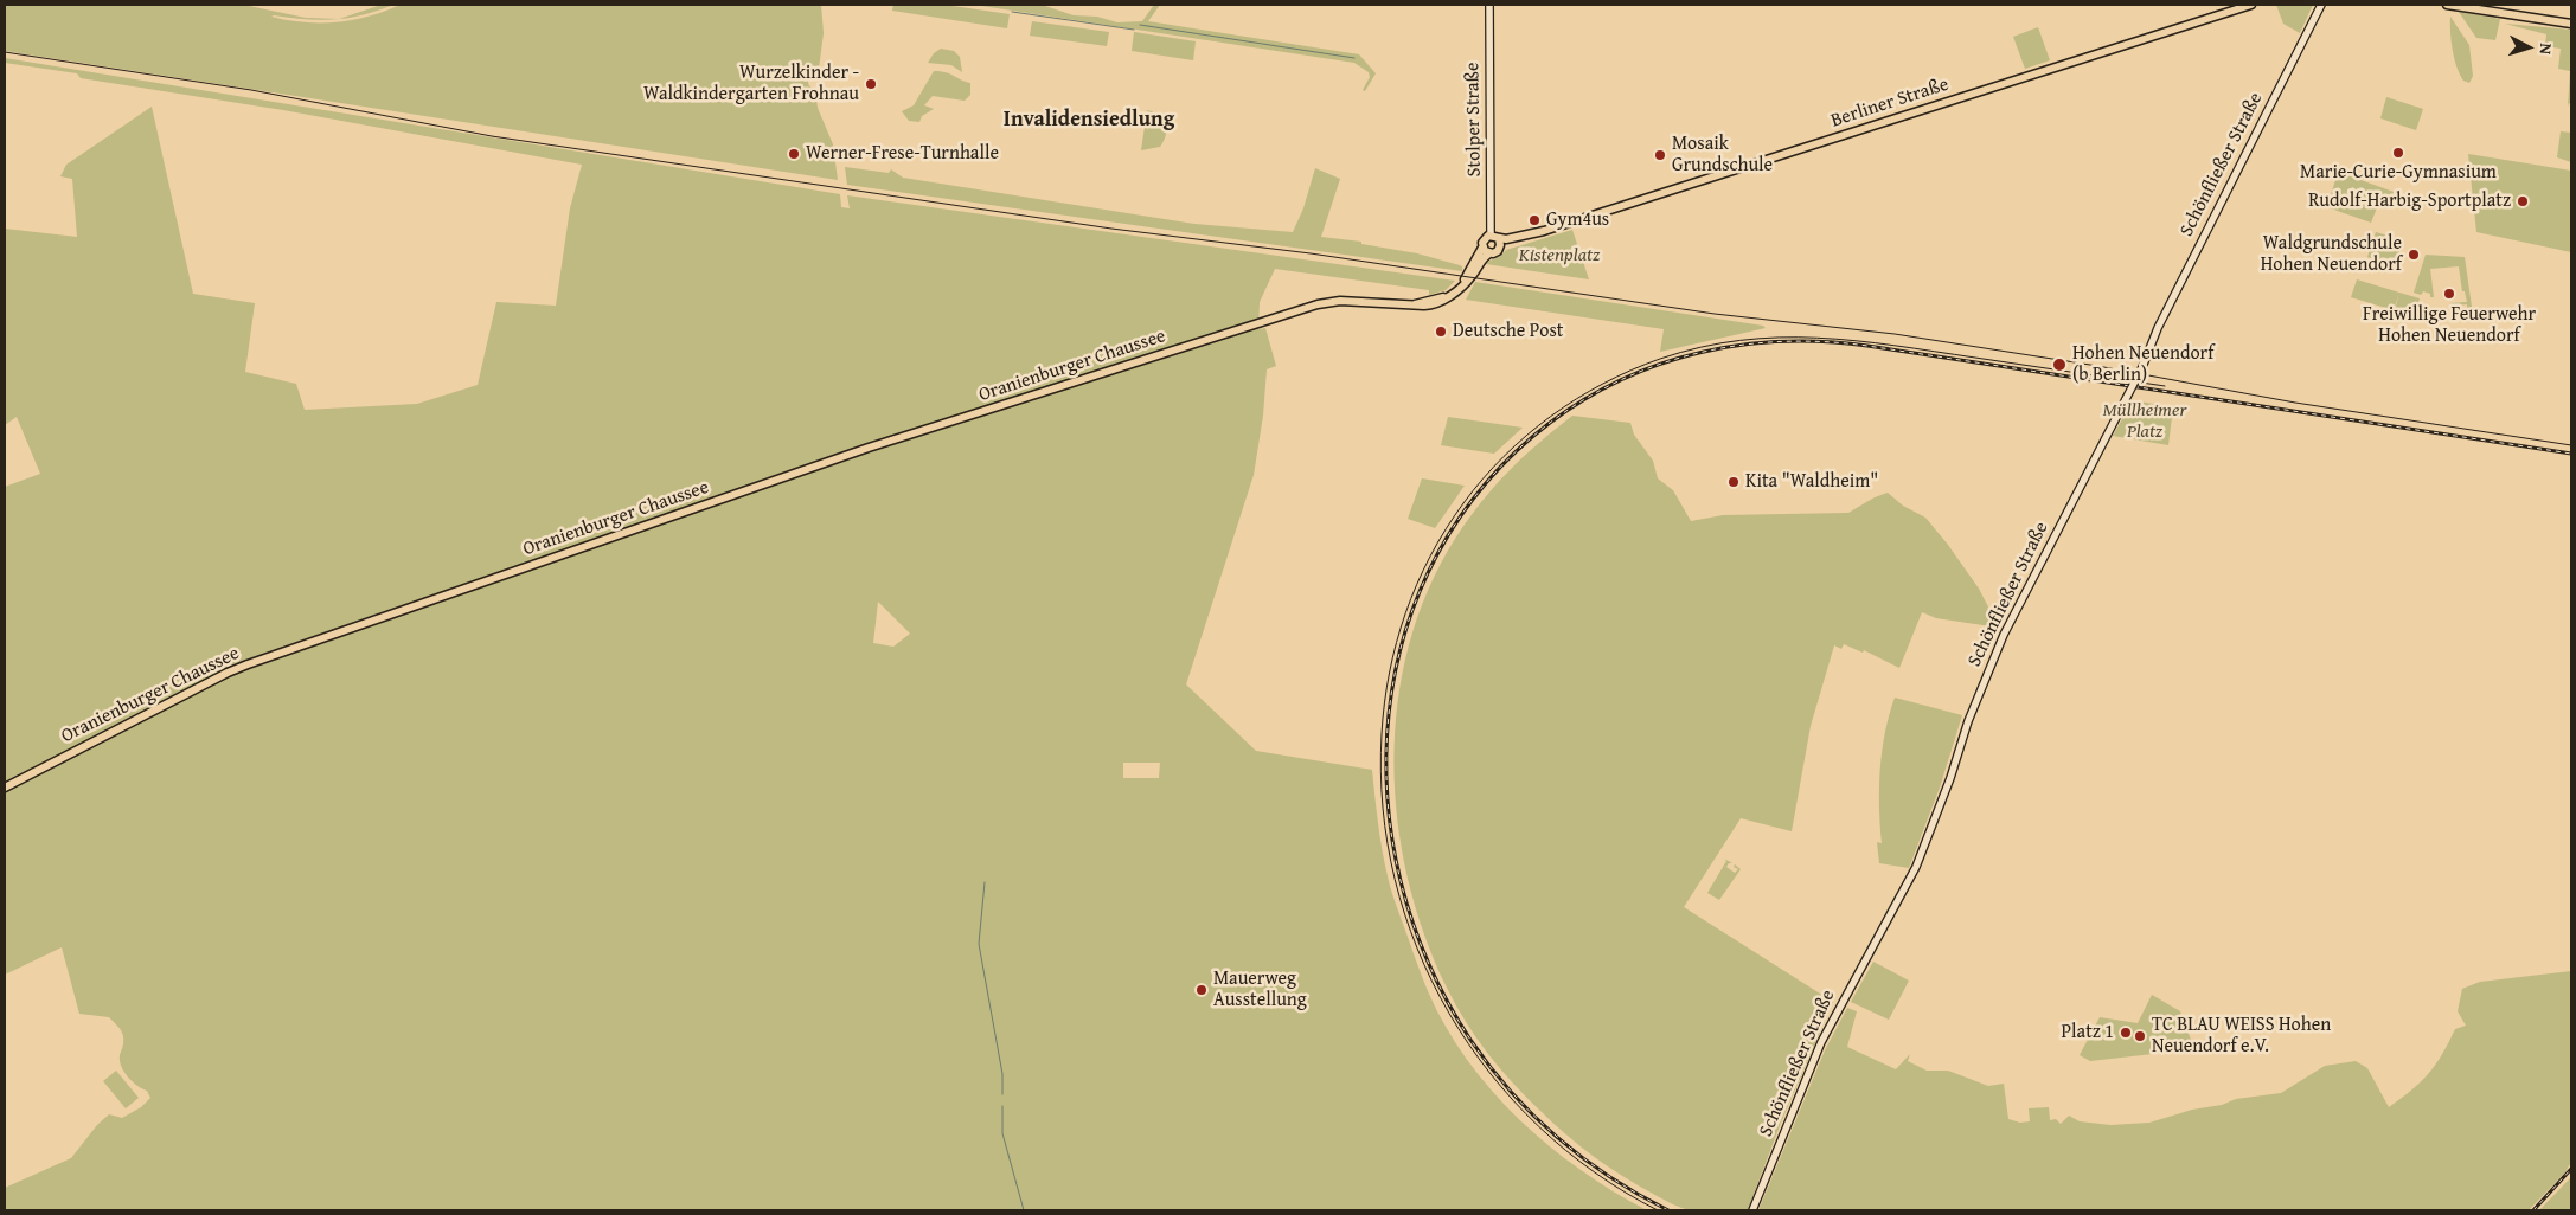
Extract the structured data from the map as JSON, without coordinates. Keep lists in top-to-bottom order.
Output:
{
  "streets": {
    "main road": [
      "Berliner Straße",
      "Stolper Straße",
      "Schönfließer Straße",
      "Oranienburger Chaussee"
    ]
  },
  "crossings": [
    ["Berliner Straße", "Stolper Straße"]
  ],
  "districts": ["Invalidensiedlung"],
  "parks": ["Kistenplatz", "Müllheimer Platz"],
  "places": [
    "Wurzelkinder - Waldkindergarten Frohnau",
    "Marie-Curie-Gymnasium",
    "Werner-Frese-Turnhalle",
    "Mosaik Grundschule",
    "Rudolf-Harbig-Sportplatz",
    "Gym4us",
    "Waldgrundschule Hohen Neuendorf",
    "Freiwillige Feuerwehr Hohen Neuendorf",
    "Deutsche Post",
    "Hohen Neuendorf (b Berlin)",
    "Kita \"Waldheim\"",
    "Mauerweg Ausstellung",
    "Platz 1",
    "TC BLAU WEISS Hohen Neuendorf e.V."
  ],
  "north": "right"
}
